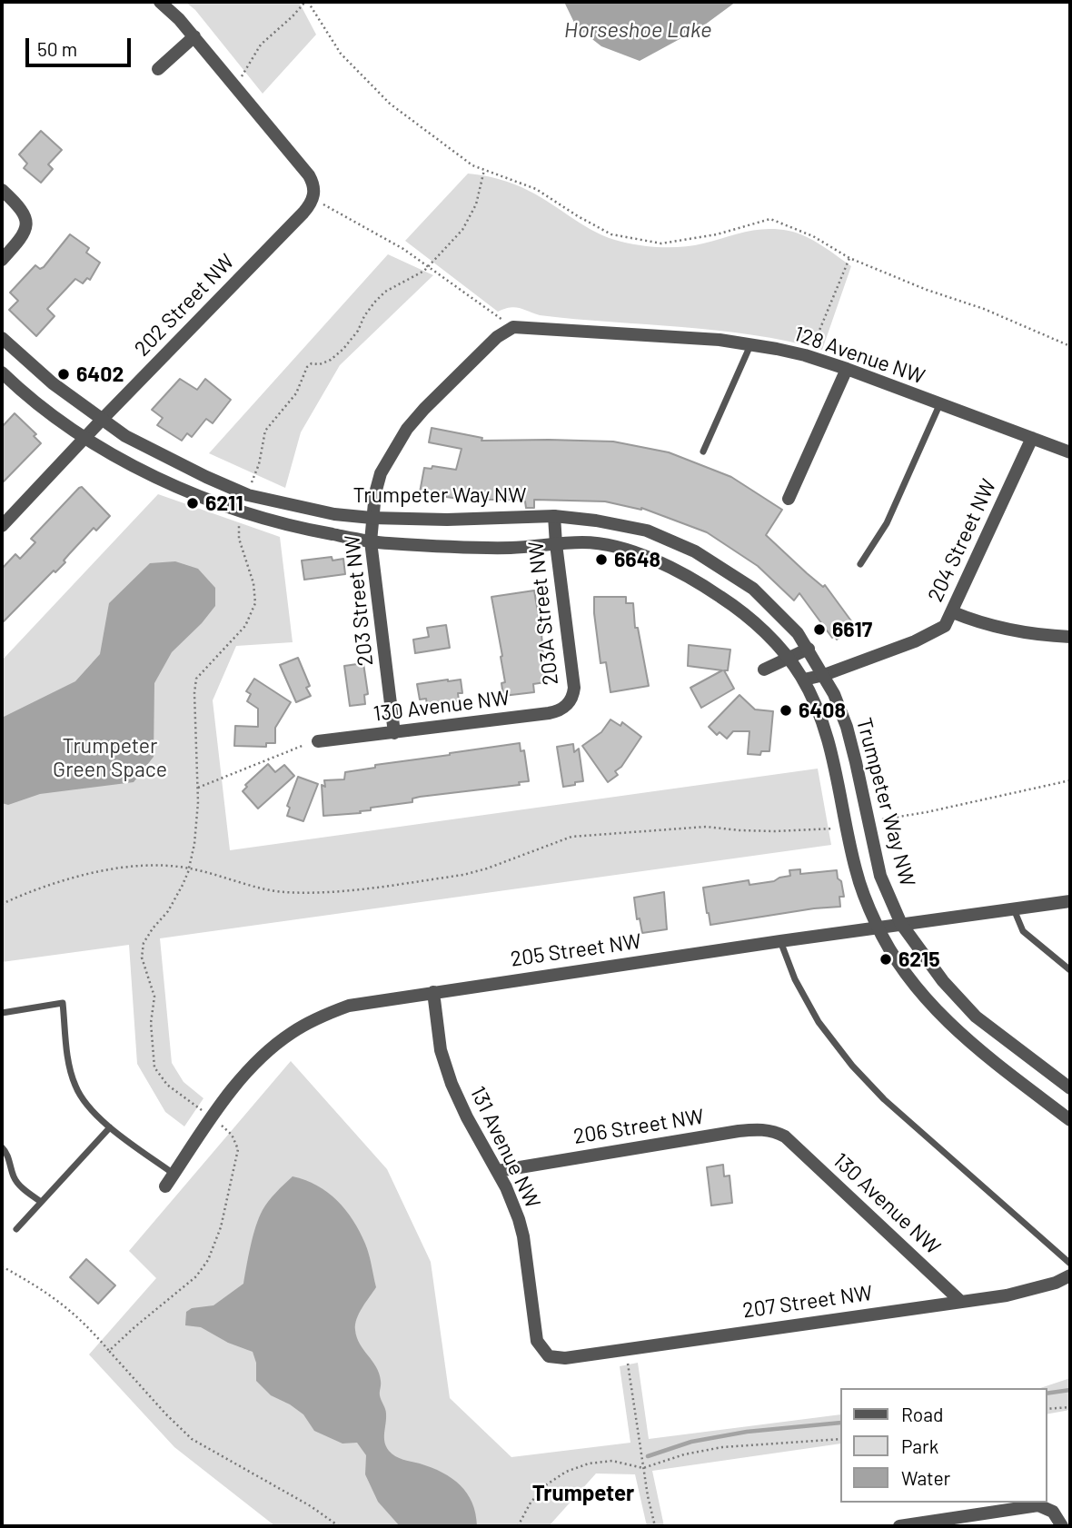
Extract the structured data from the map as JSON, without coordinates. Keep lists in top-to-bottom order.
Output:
{
  "streets": {
    "street": [
      "202 Street NW",
      "128 Avenue NW",
      "Trumpeter Way NW",
      "204 Street NW",
      "203 Street NW",
      "203A Street NW",
      "130 Avenue NW",
      "205 Street NW",
      "206 Street NW",
      "131 Avenue NW",
      "207 Street NW"
    ]
  },
  "crossings": [
    ["202 Street NW", "Trumpeter Way NW"],
    ["128 Avenue NW", "204 Street NW"],
    ["128 Avenue NW", "203 Street NW"],
    ["Trumpeter Way NW", "204 Street NW"],
    ["Trumpeter Way NW", "203 Street NW"],
    ["Trumpeter Way NW", "203A Street NW"],
    ["Trumpeter Way NW", "205 Street NW"],
    ["203 Street NW", "130 Avenue NW"],
    ["203A Street NW", "130 Avenue NW"],
    ["130 Avenue NW", "206 Street NW"],
    ["130 Avenue NW", "207 Street NW"],
    ["205 Street NW", "131 Avenue NW"],
    ["206 Street NW", "131 Avenue NW"],
    ["131 Avenue NW", "207 Street NW"]
  ],
  "districts": ["Trumpeter"],
  "water": ["Horseshoe Lake"],
  "parks": ["Trumpeter Green Space"],
  "places": [
    "6402",
    "6211",
    "6648",
    "6617",
    "6408",
    "6215"
  ],
  "legend": ["Road", "Park", "Water"],
  "scale_bar": "50 m"
}
